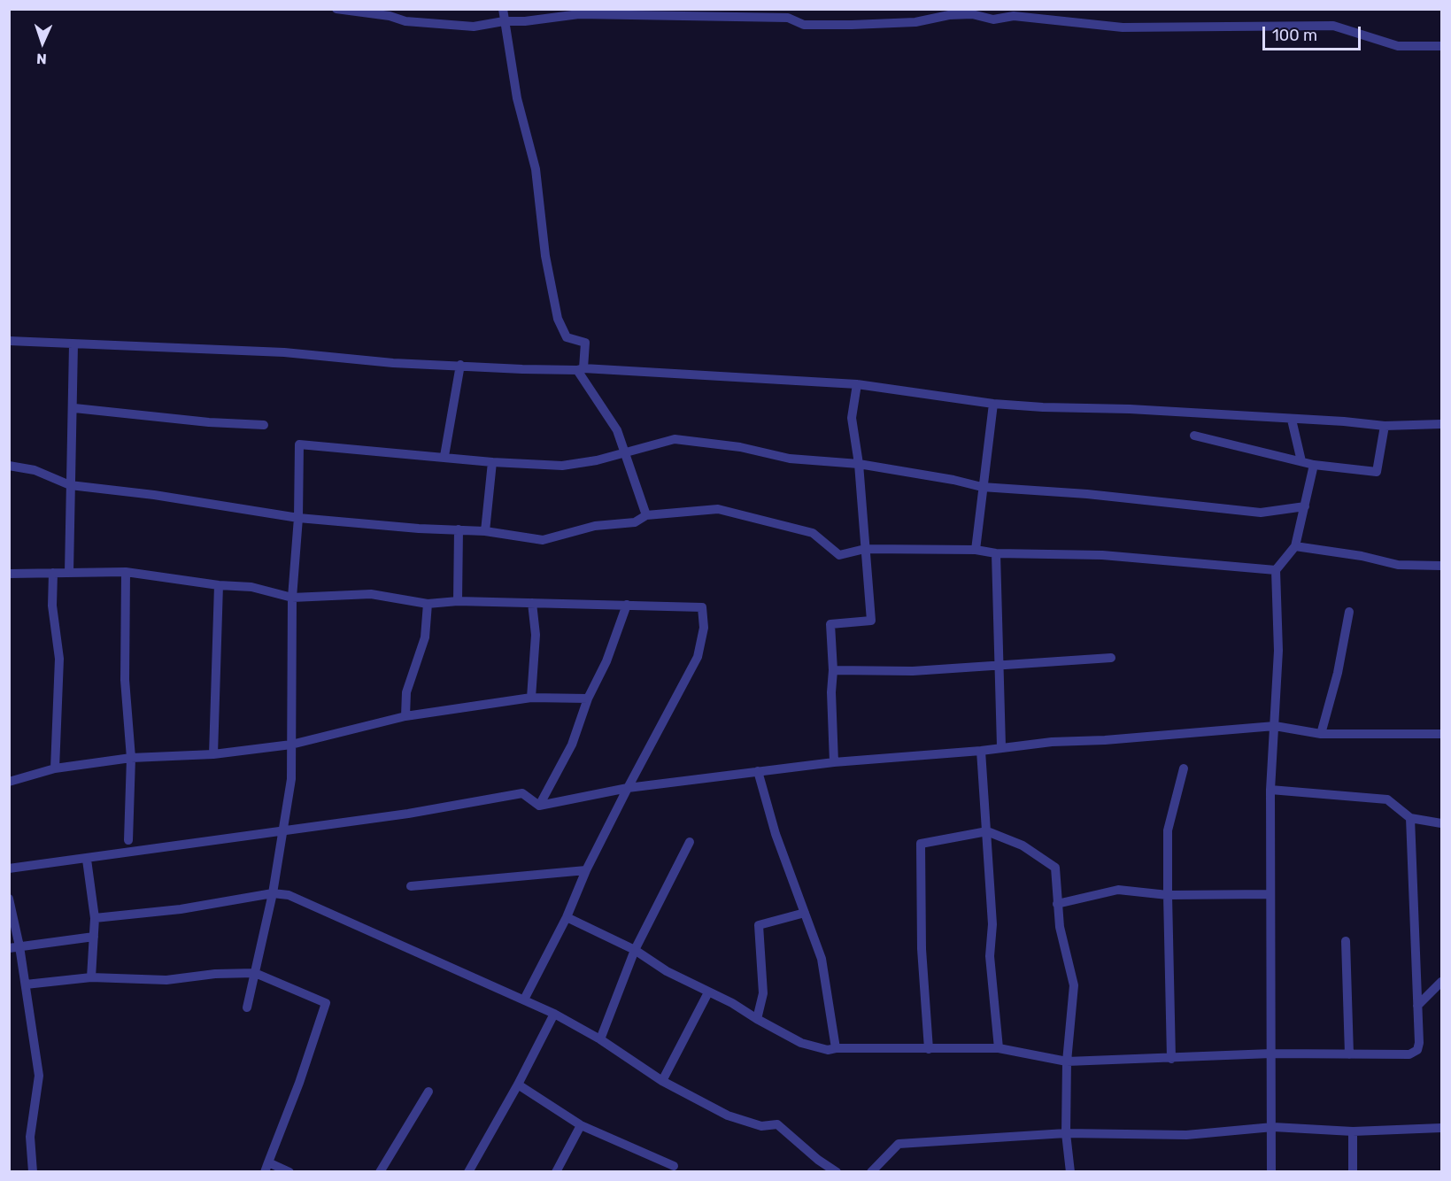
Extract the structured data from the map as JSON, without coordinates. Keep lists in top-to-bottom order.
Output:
{
  "scale_bar": "100 m",
  "north": "bottom"
}
